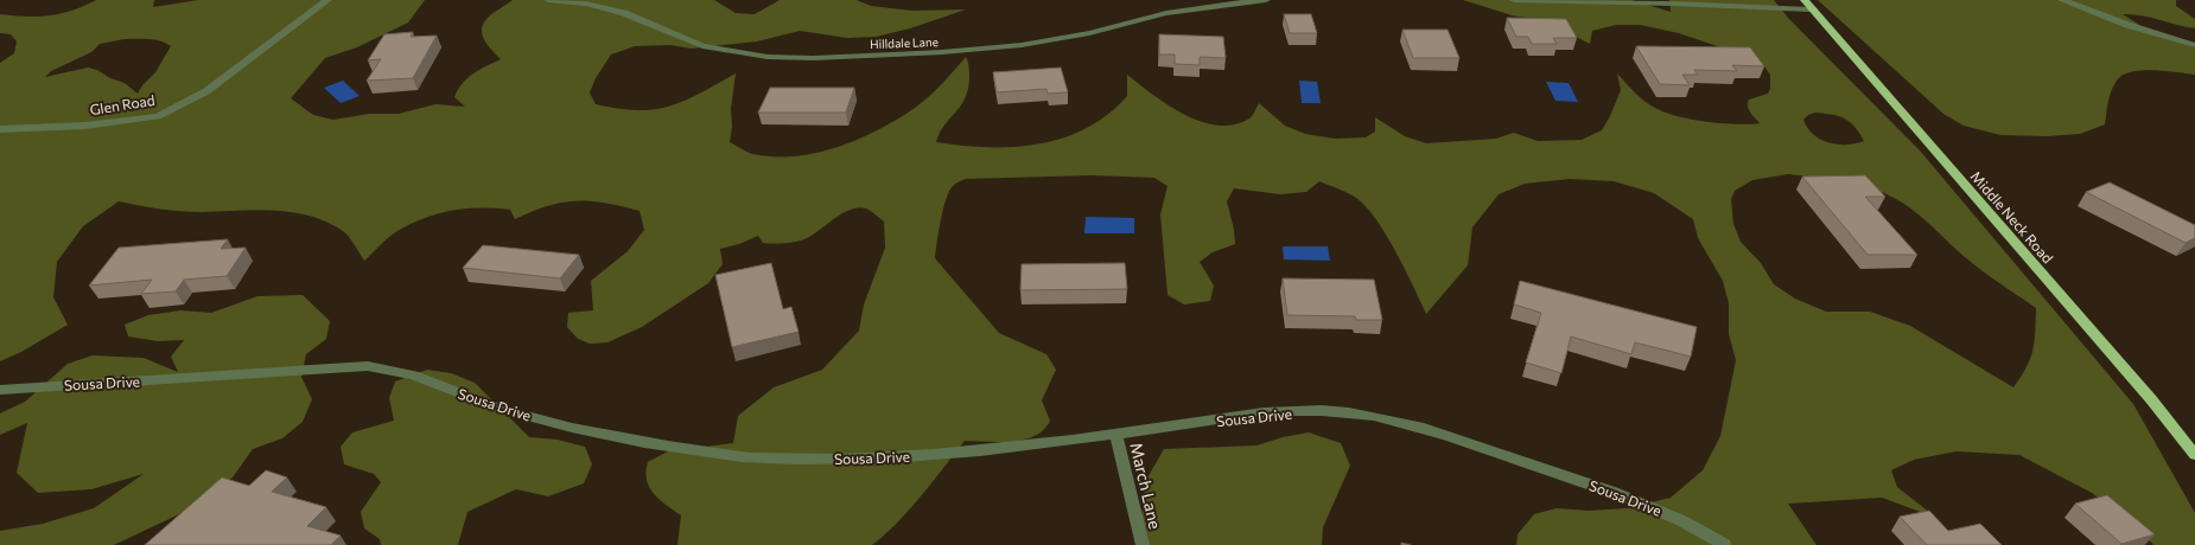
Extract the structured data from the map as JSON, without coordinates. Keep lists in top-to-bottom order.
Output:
{
  "streets": {
    "main road": ["Middle Neck Road"],
    "street": [
      "Hilldale Lane",
      "Glen Road",
      "Sousa Drive",
      "March Lane"
    ]
  },
  "crossings": [
    ["Sousa Drive", "March Lane"]
  ]
}
